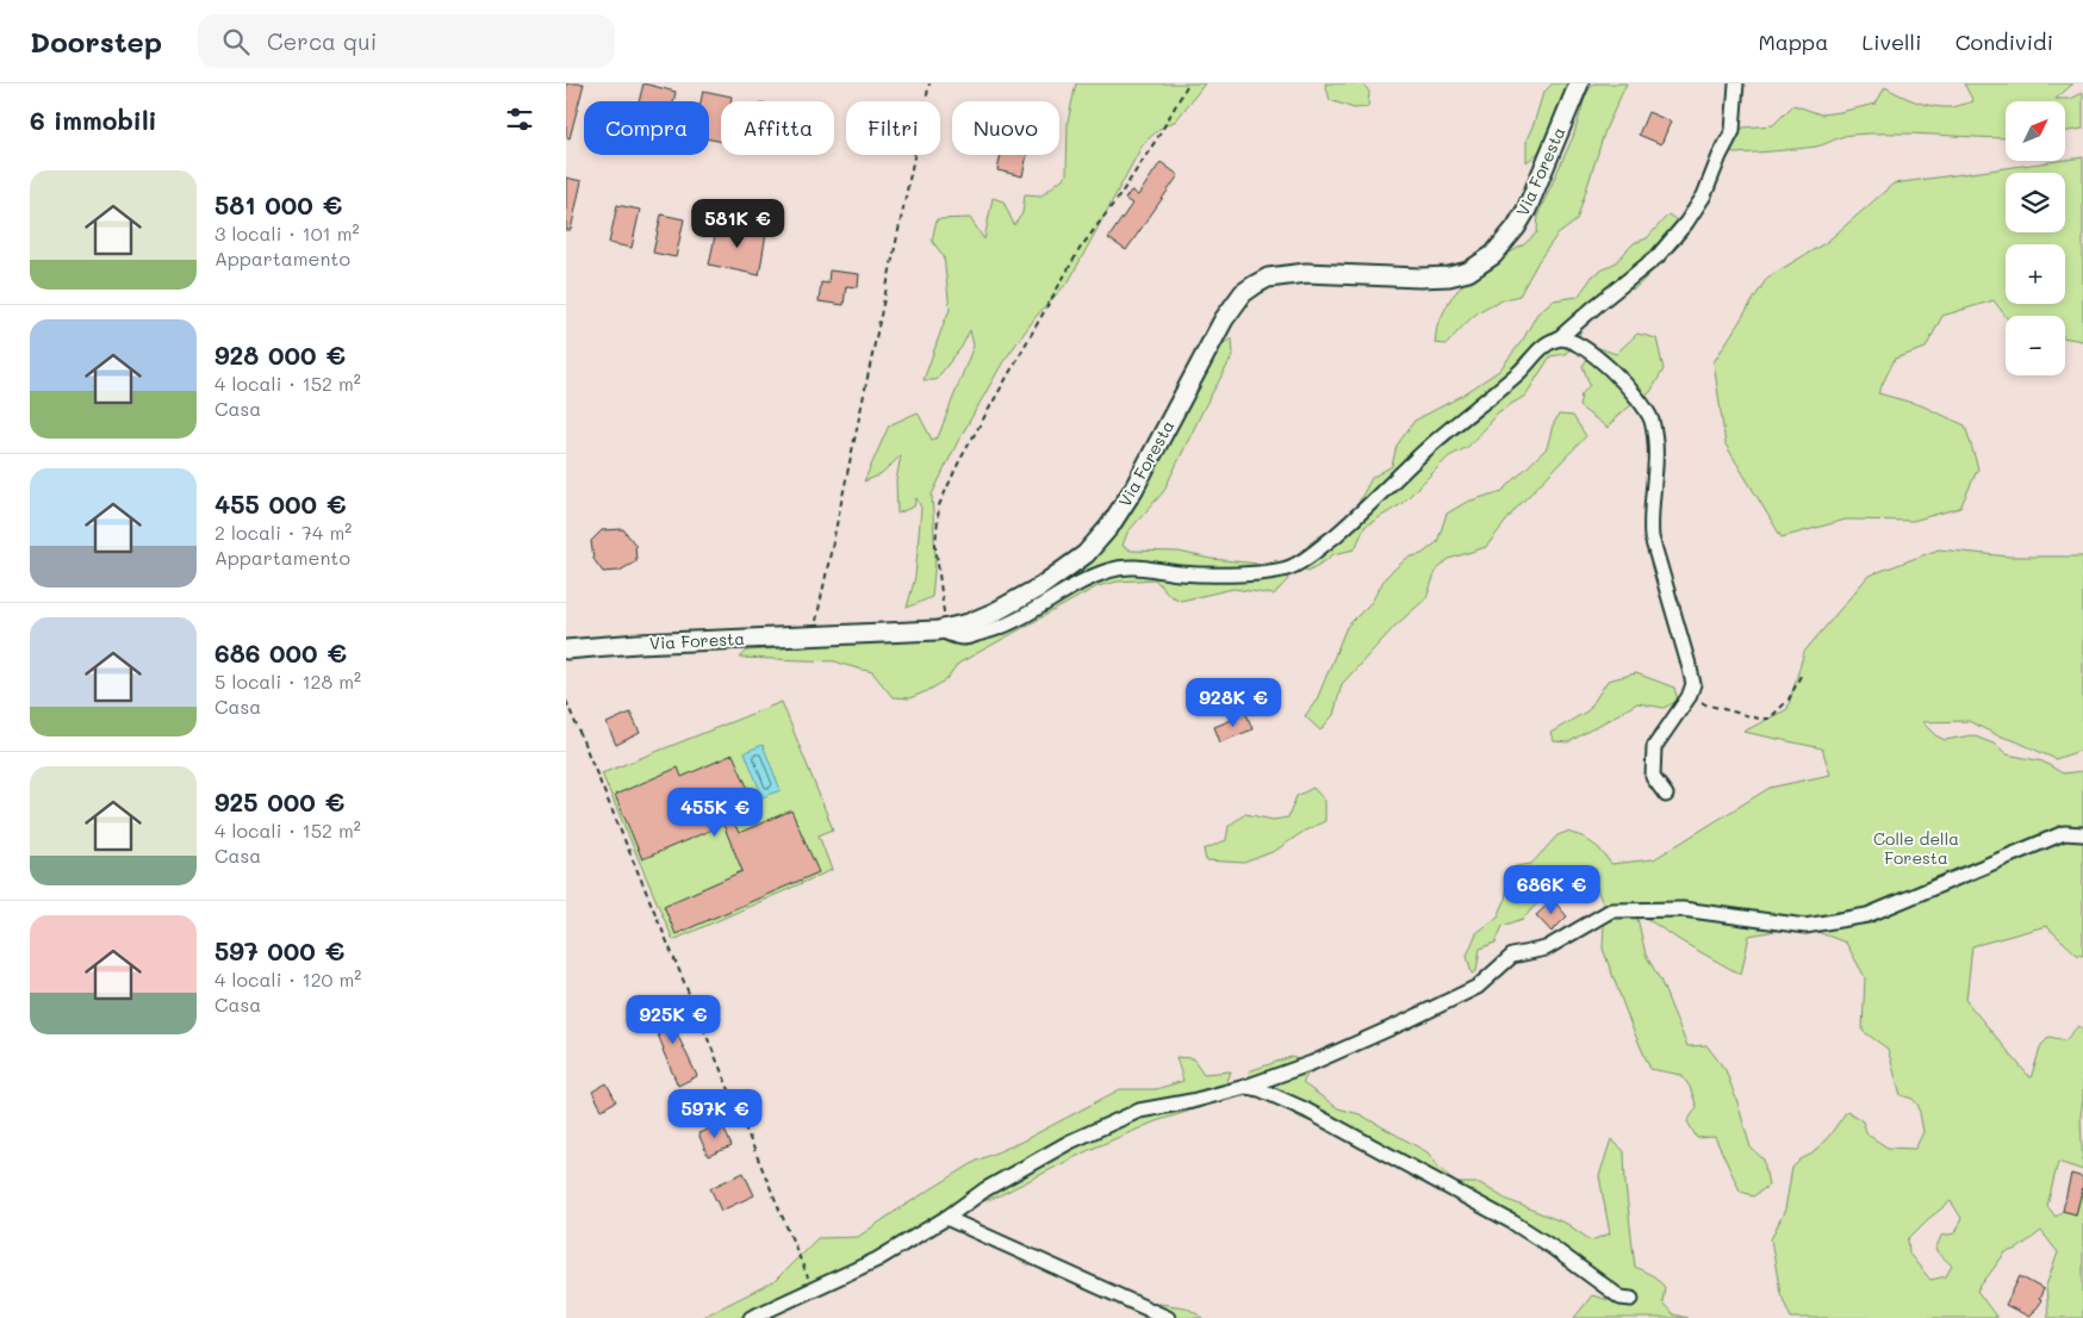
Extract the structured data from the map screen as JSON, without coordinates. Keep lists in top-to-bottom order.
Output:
{
  "streets": {
    "main road": ["Via Foresta"]
  },
  "parks": ["Colle della Foresta"],
  "north": "top right",
  "page": {
    "header": "Doorstep",
    "search": "Cerca qui",
    "nav": ["Mappa", "Livelli", "Condividi"],
    "heading": "6 immobili",
    "map_buttons": ["+", "−"],
    "chip": [
      "Compra",
      "Affitta",
      "Filtri",
      "Nuovo"
    ],
    "list": [
      {
        "name": "581 000 €",
        "note": "3 locali · 101 m² · Appartamento"
      },
      {
        "name": "928 000 €",
        "note": "4 locali · 152 m² · Casa"
      },
      {
        "name": "455 000 €",
        "note": "2 locali · 74 m² · Appartamento"
      },
      {
        "name": "686 000 €",
        "note": "5 locali · 128 m² · Casa"
      },
      {
        "name": "925 000 €",
        "note": "4 locali · 152 m² · Casa"
      },
      {
        "name": "597 000 €",
        "note": "4 locali · 120 m² · Casa"
      }
    ],
    "price": [
      "581K €",
      "928K €",
      "455K €",
      "686K €",
      "925K €",
      "597K €"
    ]
  }
}
